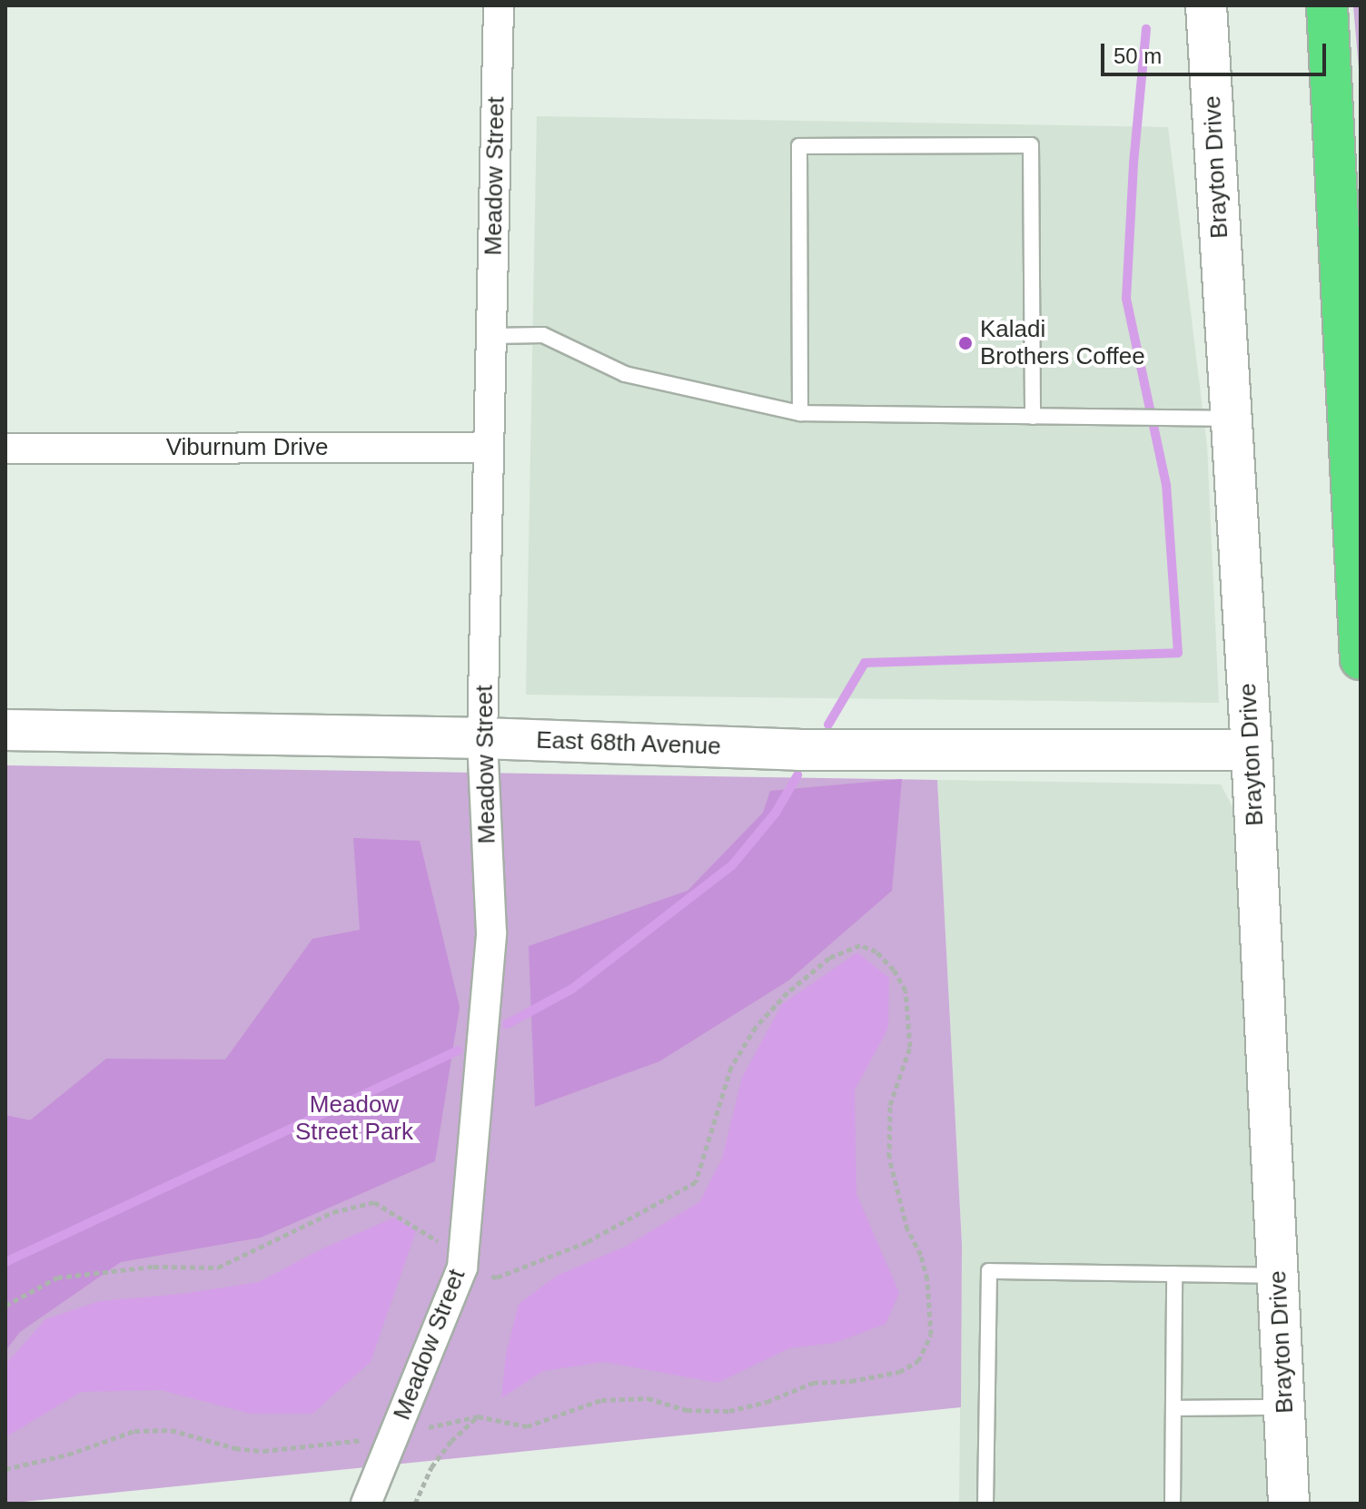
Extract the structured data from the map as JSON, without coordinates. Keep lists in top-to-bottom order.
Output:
{
  "streets": {
    "street": [
      "Brayton Drive",
      "Meadow Street",
      "Viburnum Drive",
      "East 68th Avenue"
    ]
  },
  "crossings": [
    ["Brayton Drive", "East 68th Avenue"],
    ["Meadow Street", "Viburnum Drive"],
    ["Meadow Street", "East 68th Avenue"]
  ],
  "parks": ["Meadow Street Park"],
  "places": ["Kaladi Brothers Coffee"],
  "scale_bar": "50 m"
}
